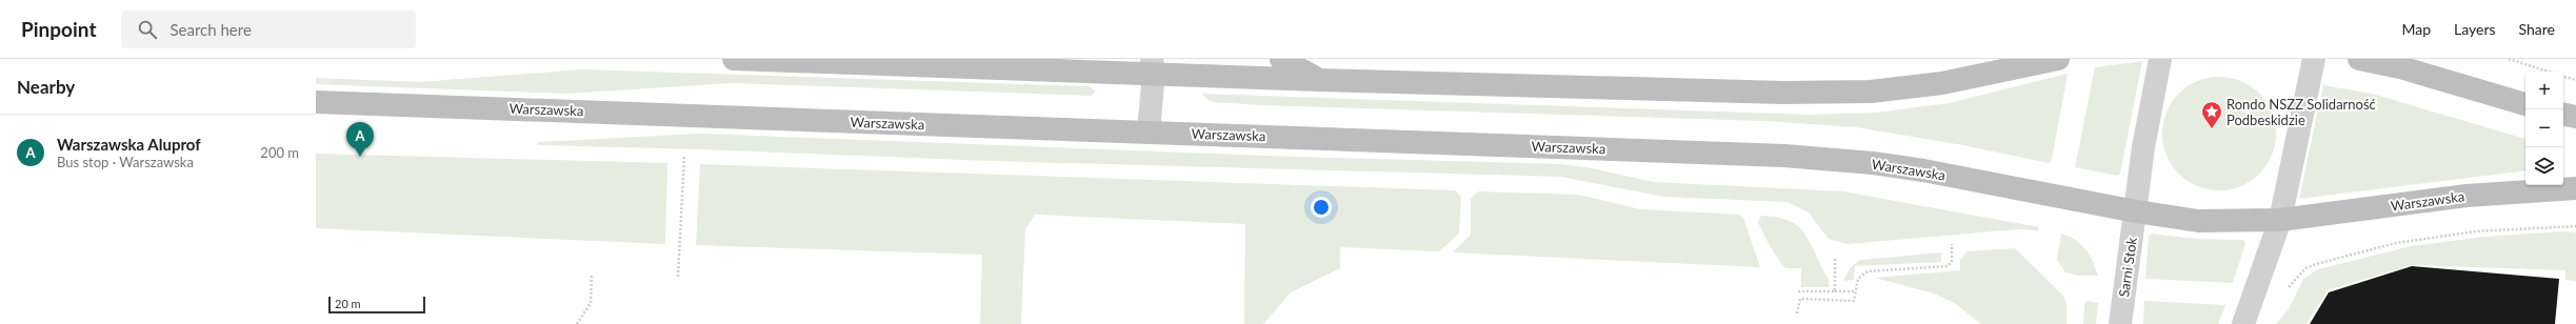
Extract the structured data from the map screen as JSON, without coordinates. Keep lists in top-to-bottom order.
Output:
{
  "streets": {
    "main road": ["Warszawska"],
    "street": ["Sarni Stok"]
  },
  "crossings": [
    ["Warszawska", "Sarni Stok"]
  ],
  "places": {
    "place": ["Rondo NSZZ Solidarność Podbeskidzie"]
  },
  "scale_bar": "20 m",
  "page": {
    "header": "Pinpoint",
    "search": "Search here",
    "nav": ["Map", "Layers", "Share"],
    "heading": "Nearby",
    "map_buttons": ["+", "−"],
    "list": [
      {
        "mark": "A",
        "name": "Warszawska Aluprof",
        "note": "Bus stop · Warszawska",
        "value": "200 m"
      }
    ],
    "pins": "A",
    "scale": "20 m"
  }
}
